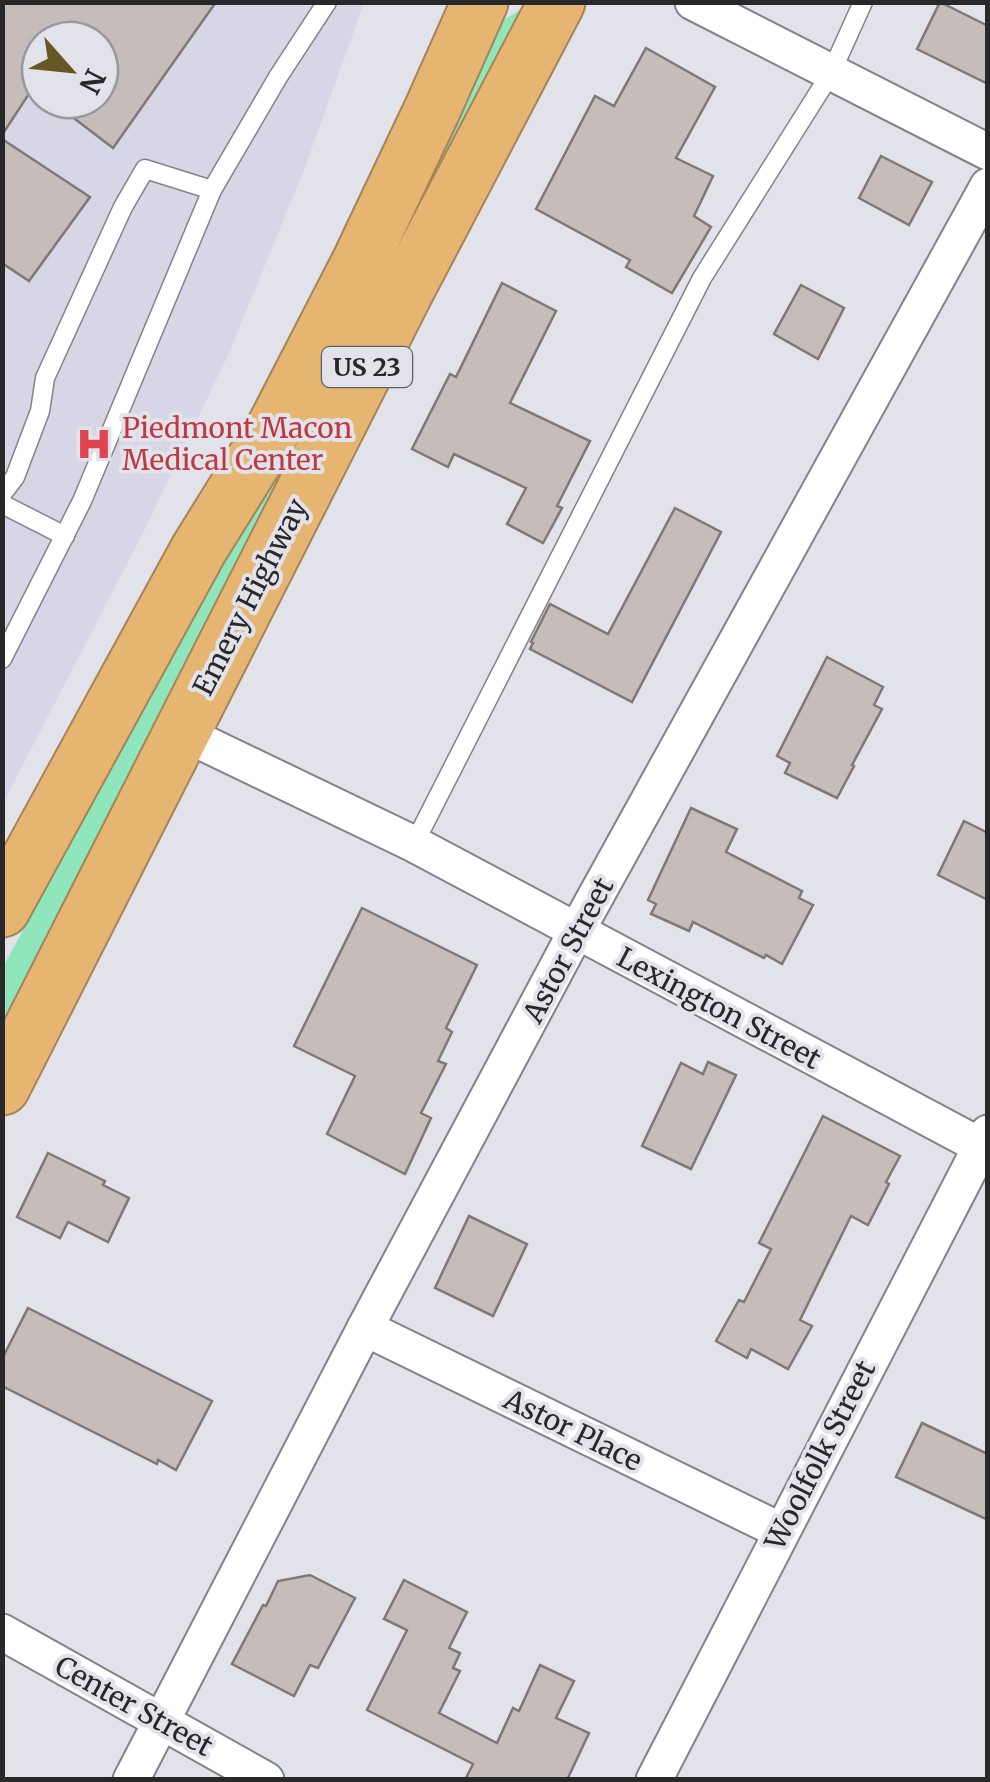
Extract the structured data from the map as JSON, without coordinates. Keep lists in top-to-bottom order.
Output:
{
  "streets": {
    "highway": ["US 23", "Emery Highway"],
    "street": [
      "Astor Street",
      "Lexington Street",
      "Astor Place",
      "Woolfolk Street",
      "Center Street"
    ]
  },
  "crossings": [
    ["Emery Highway", "Lexington Street"],
    ["Astor Street", "Lexington Street"],
    ["Astor Street", "Astor Place"],
    ["Astor Street", "Center Street"],
    ["Lexington Street", "Woolfolk Street"],
    ["Astor Place", "Woolfolk Street"]
  ],
  "places": {
    "hospital": ["Piedmont Macon Medical Center"]
  },
  "north": "bottom right"
}
